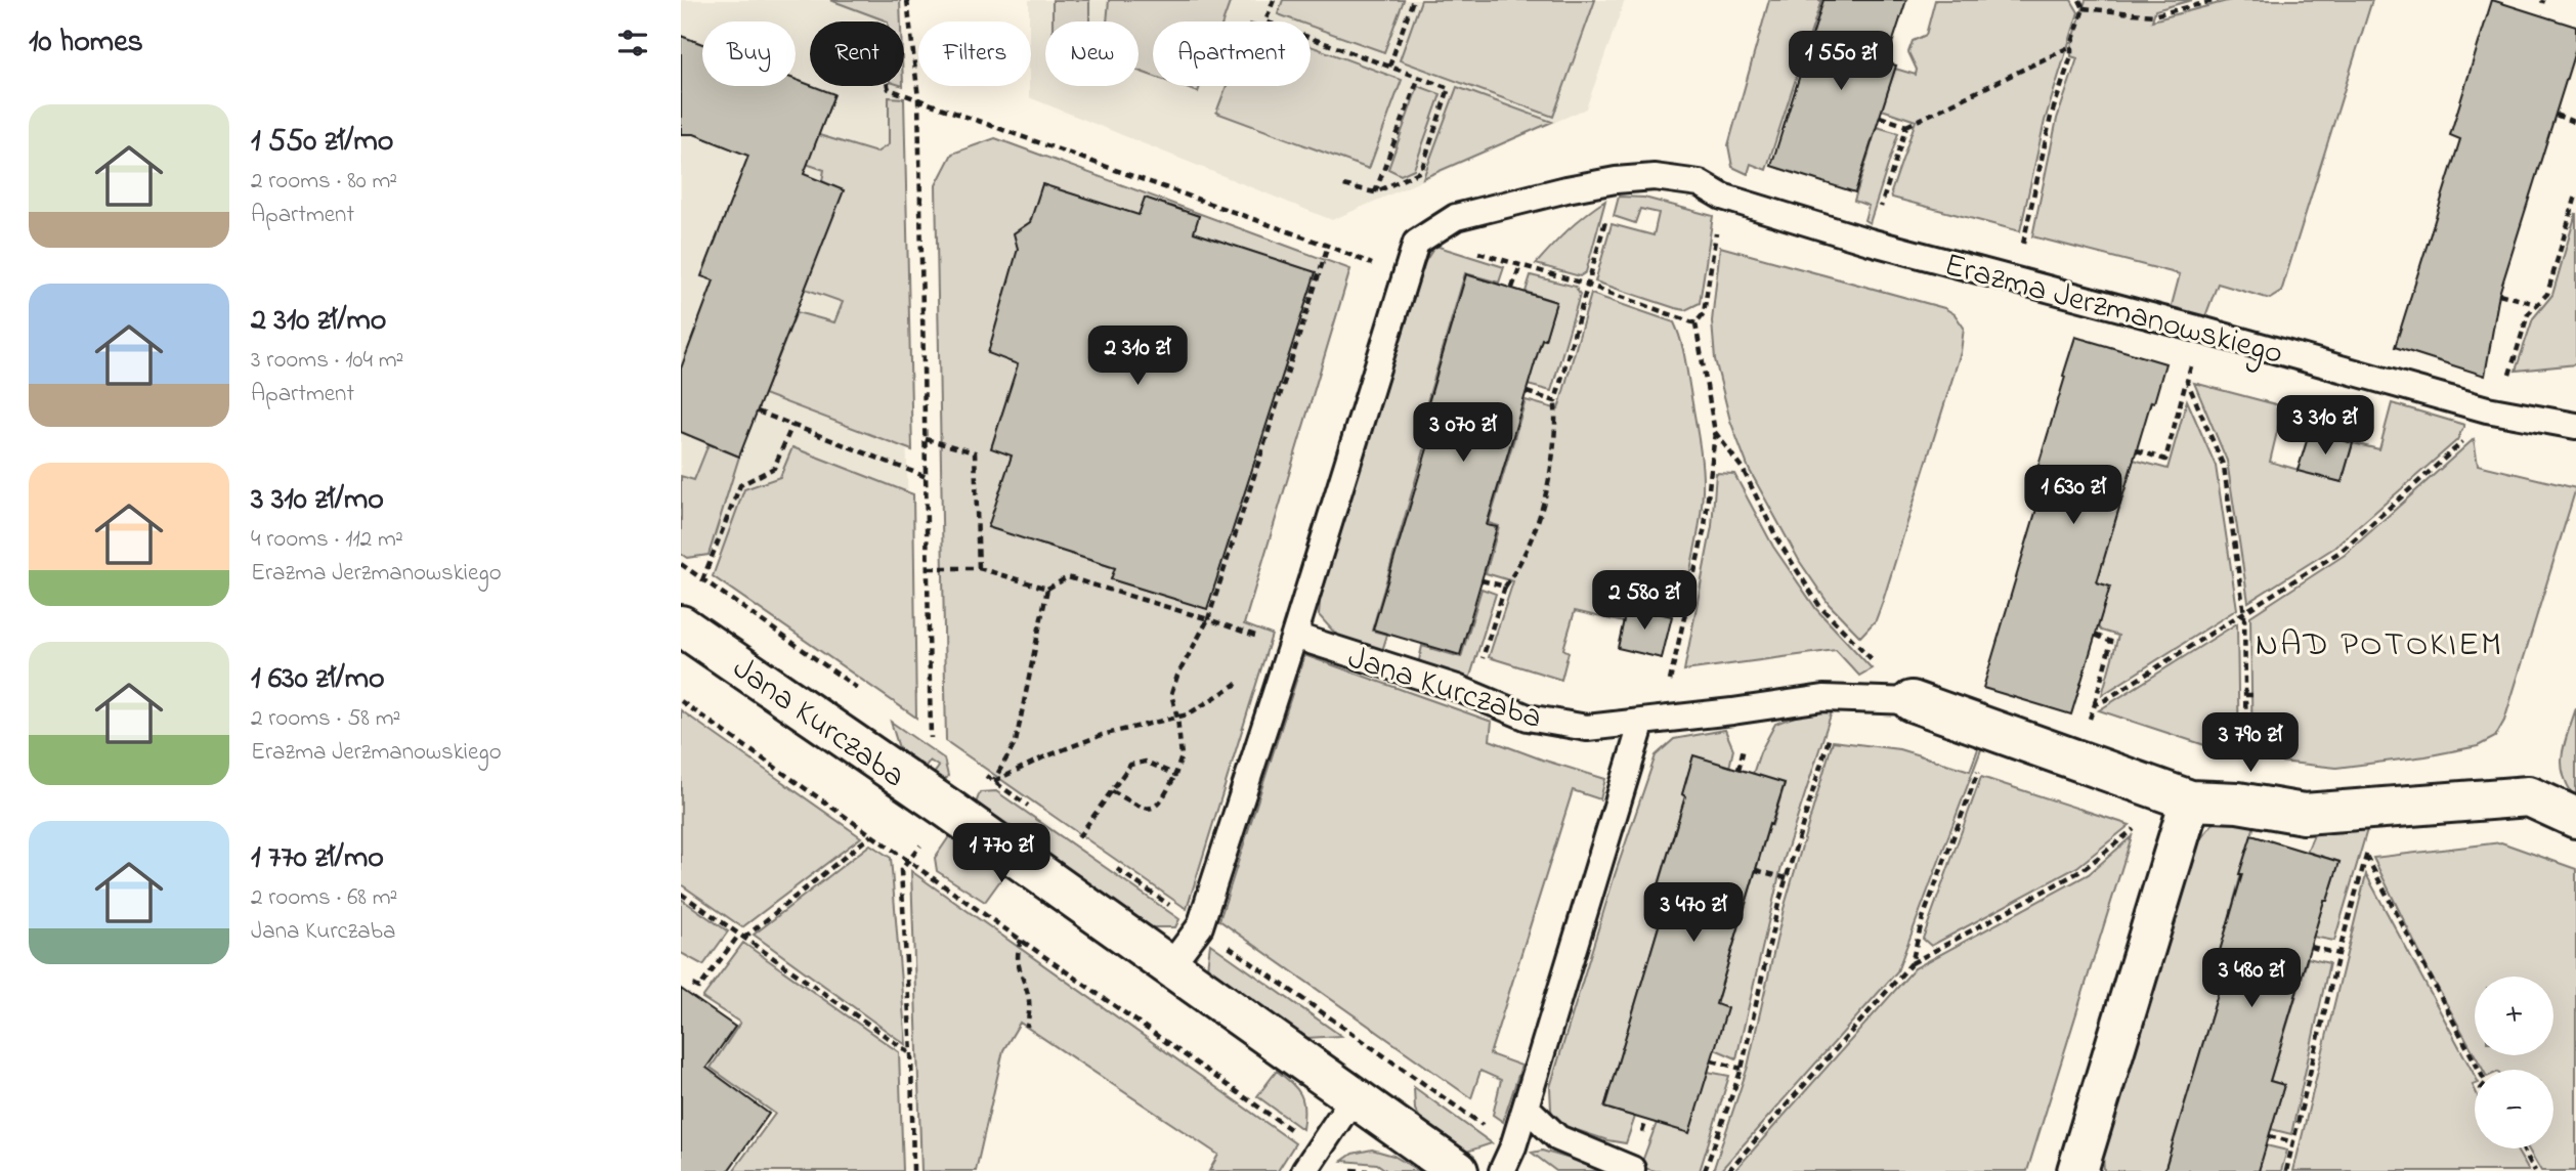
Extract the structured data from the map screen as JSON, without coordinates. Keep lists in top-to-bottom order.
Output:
{
  "streets": {
    "street": ["Jana Kurczaba"],
    "lane": ["Erazma Jerzmanowskiego"]
  },
  "districts": ["NAD POTOKIEM"],
  "page": {
    "heading": "10 homes",
    "chip": [
      "Buy",
      "Rent",
      "Filters",
      "New",
      "Apartment"
    ],
    "price": [
      "1 550 zł",
      "2 310 zł",
      "3 310 zł",
      "3 070 zł",
      "1 630 zł",
      "2 580 zł",
      "3 790 zł",
      "1 770 zł",
      "3 470 zł",
      "3 480 zł"
    ],
    "list": [
      {
        "name": "1 550 zł/mo",
        "note": "2 rooms · 80 m² · Apartment"
      },
      {
        "name": "2 310 zł/mo",
        "note": "3 rooms · 104 m² · Apartment"
      },
      {
        "name": "3 310 zł/mo",
        "note": "4 rooms · 112 m² · Erazma Jerzmanowskiego"
      },
      {
        "name": "1 630 zł/mo",
        "note": "2 rooms · 58 m² · Erazma Jerzmanowskiego"
      },
      {
        "name": "1 770 zł/mo",
        "note": "2 rooms · 68 m² · Jana Kurczaba"
      }
    ],
    "map_buttons": ["+", "−"]
  }
}
